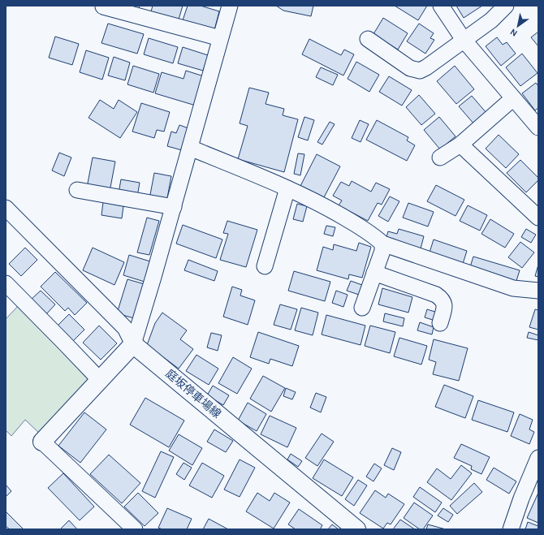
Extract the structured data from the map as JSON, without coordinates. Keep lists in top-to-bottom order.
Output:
{
  "streets": {
    "main road": ["庭坂停車場線"]
  },
  "north": "bottom left"
}
